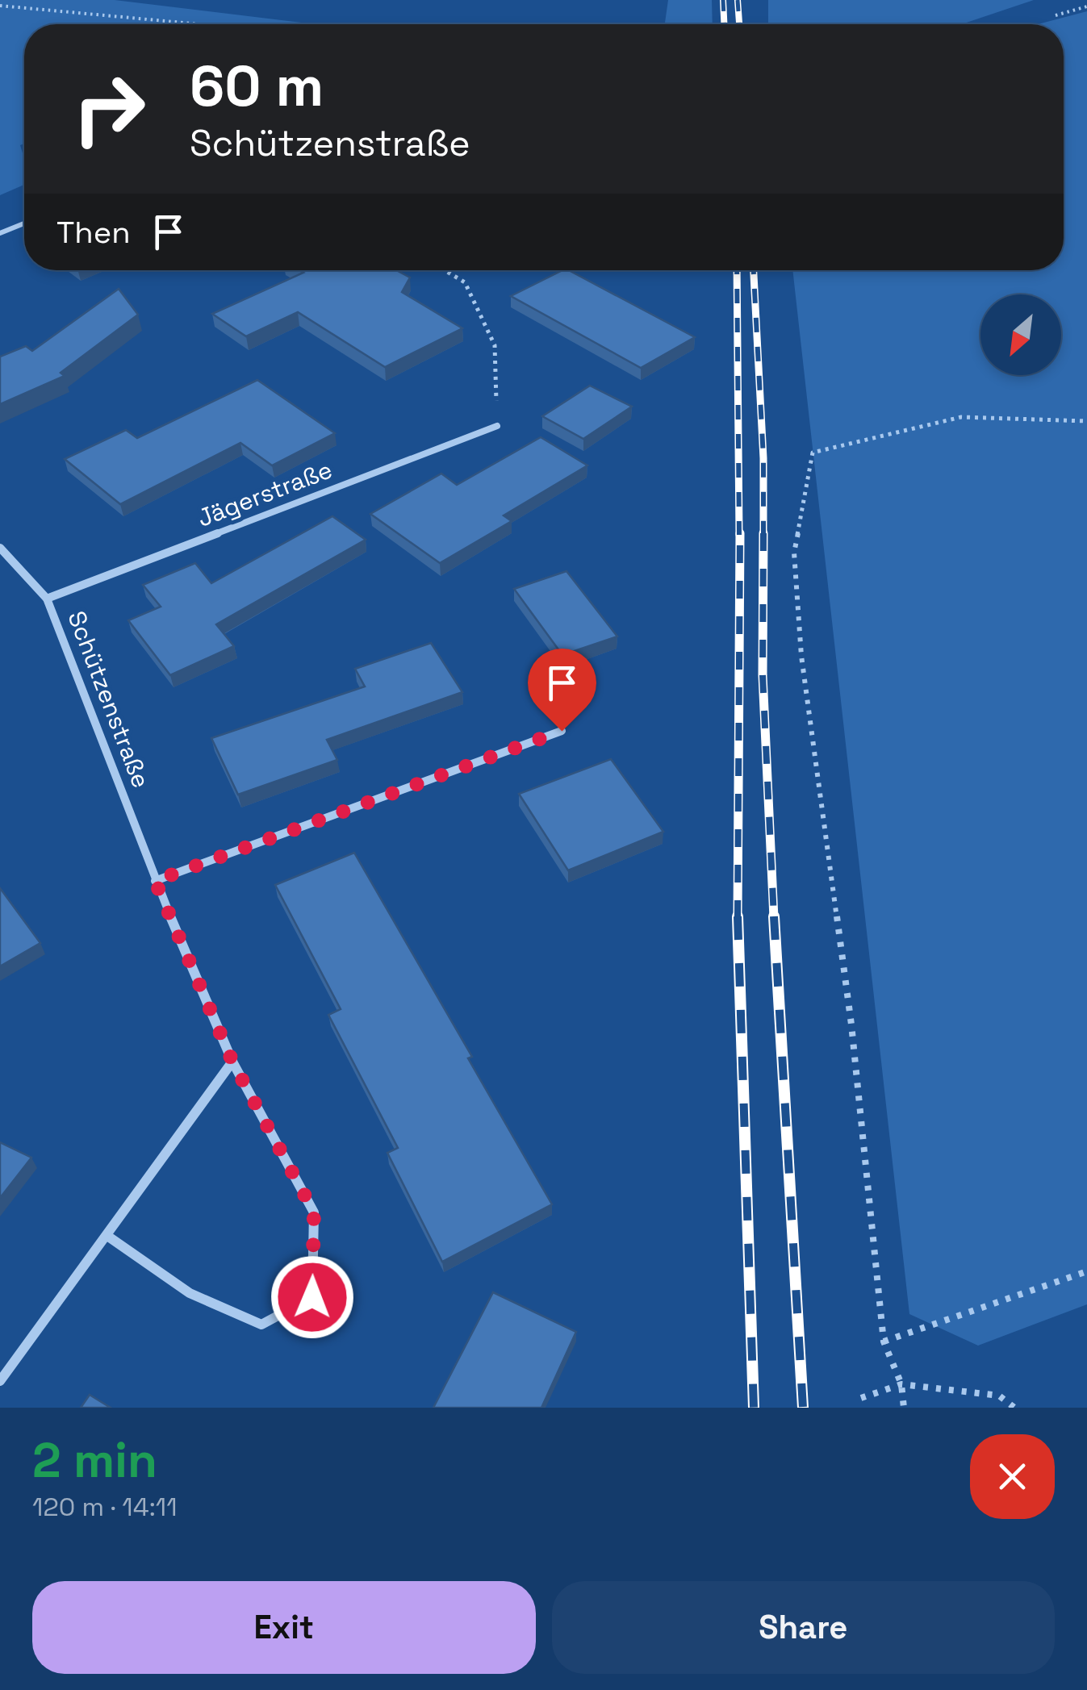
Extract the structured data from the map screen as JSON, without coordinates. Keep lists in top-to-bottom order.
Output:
{
  "streets": {
    "street": ["Jägerstraße", "Schützenstraße"]
  },
  "crossings": [
    ["Jägerstraße", "Schützenstraße"]
  ],
  "north": "bottom left",
  "page": {
    "turn": ["60 m", "Schützenstraße"],
    "then": "Then",
    "heading": ["2 min", "120 m · 14:11"],
    "buttons": ["Exit", "Share"]
  }
}
